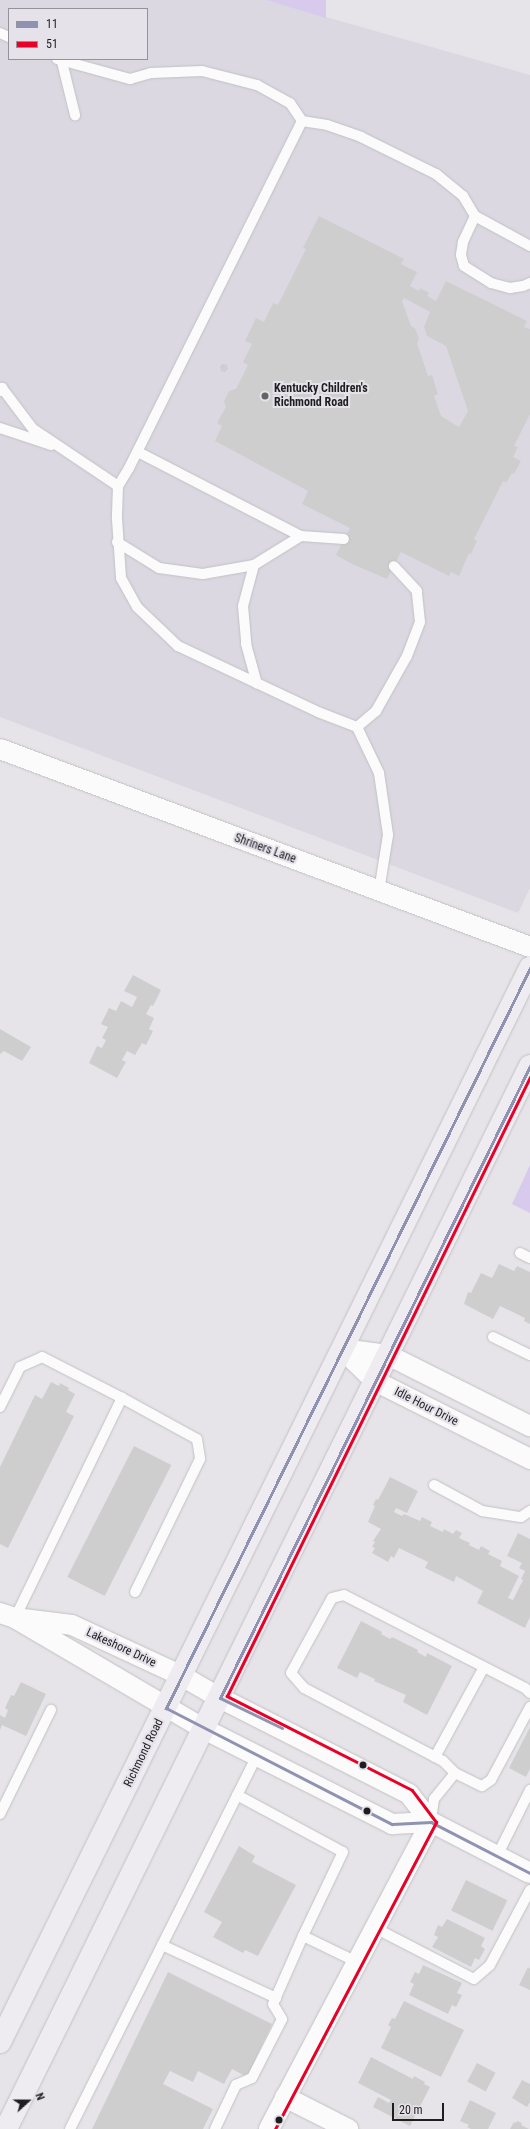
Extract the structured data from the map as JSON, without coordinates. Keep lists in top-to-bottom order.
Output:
{
  "streets": {
    "main road": ["Richmond Road"],
    "street": ["Shriners Lane", "Idle Hour Drive", "Lakeshore Drive"]
  },
  "crossings": [
    ["Idle Hour Drive", "Richmond Road"],
    ["Lakeshore Drive", "Richmond Road"]
  ],
  "places": ["Kentucky Children's Richmond Road"],
  "lines": ["transit line 11", "transit line 51"],
  "legend": ["11", "51"],
  "scale_bar": "20 m",
  "north": "right"
}
